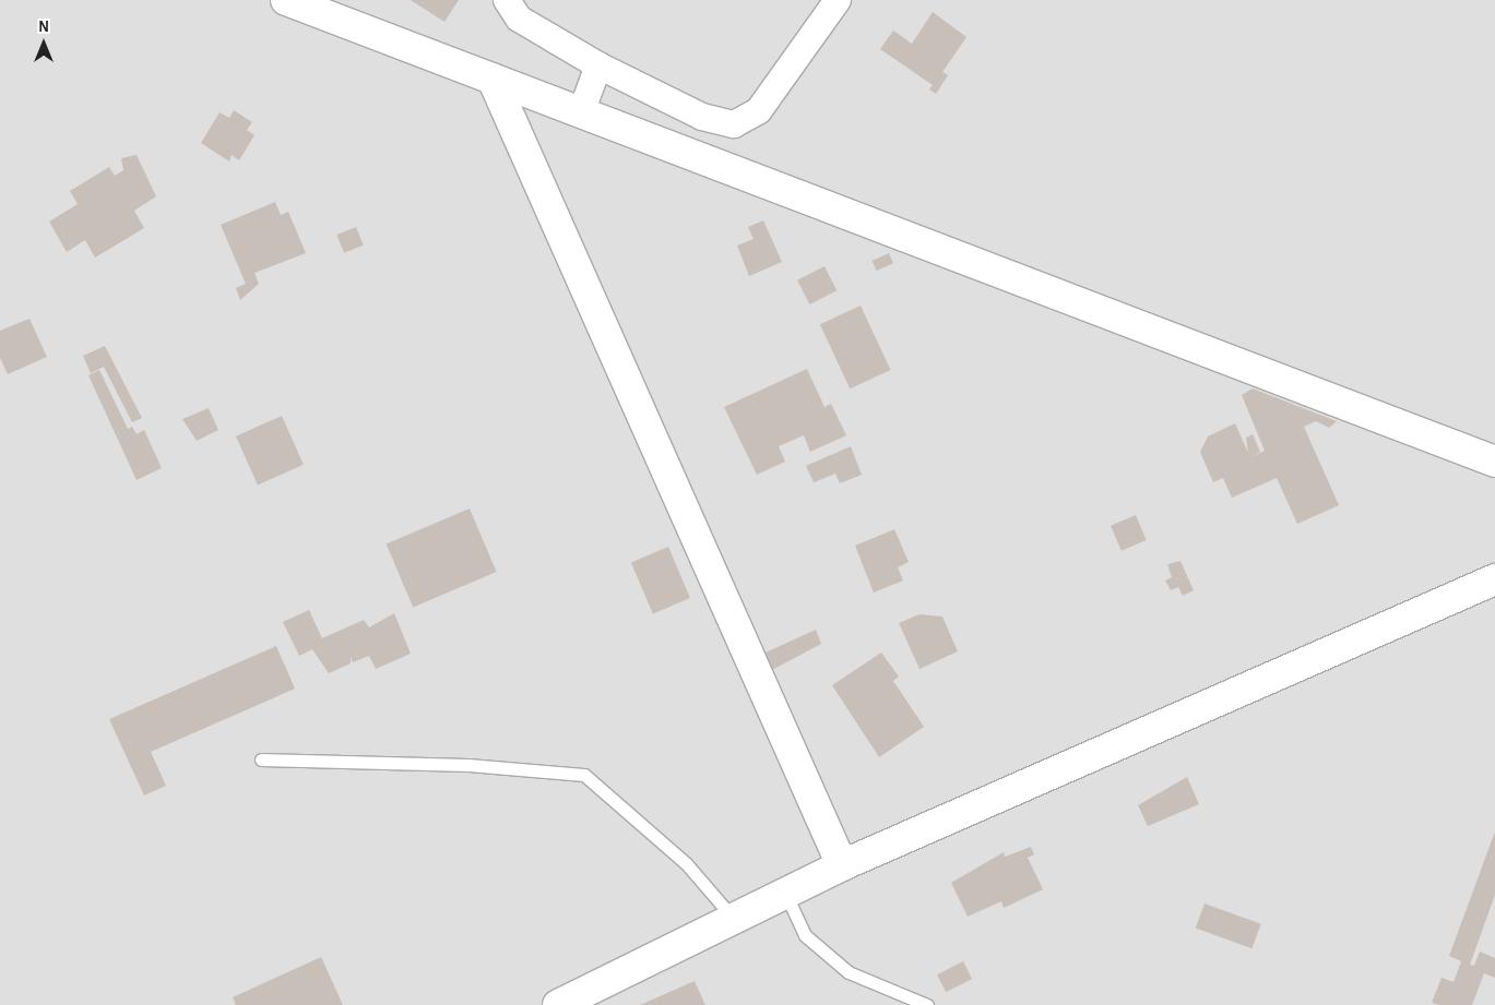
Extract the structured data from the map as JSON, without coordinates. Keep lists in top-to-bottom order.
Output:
{
  "north": "top"
}
